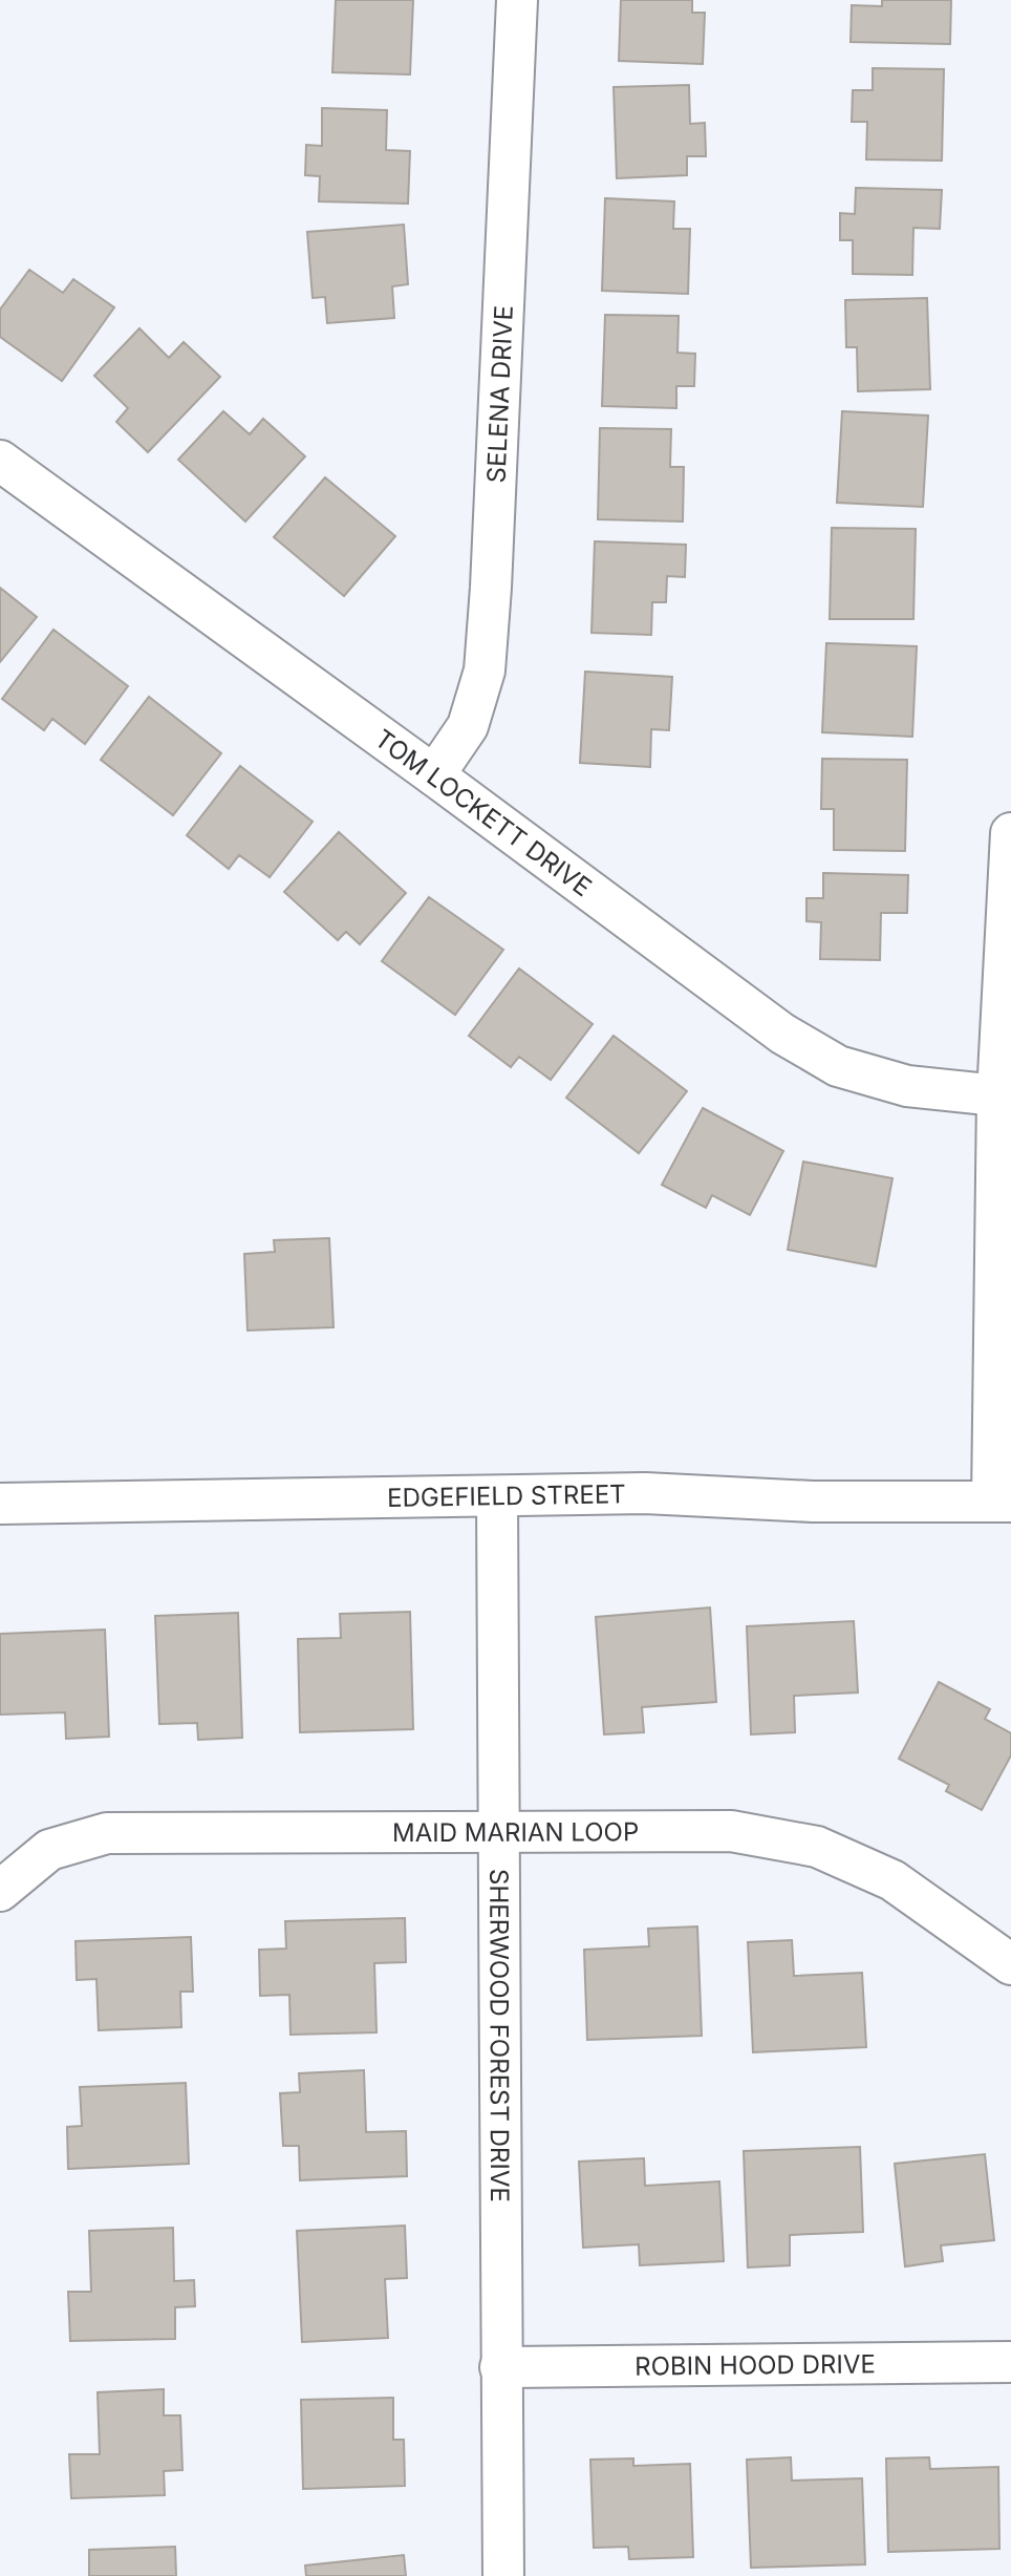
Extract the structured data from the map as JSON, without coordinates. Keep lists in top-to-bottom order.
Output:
{
  "streets": {
    "street": [
      "SELENA DRIVE",
      "TOM LOCKETT DRIVE",
      "EDGEFIELD STREET",
      "MAID MARIAN LOOP",
      "SHERWOOD FOREST DRIVE",
      "ROBIN HOOD DRIVE"
    ]
  },
  "crossings": [
    ["SELENA DRIVE", "TOM LOCKETT DRIVE"],
    ["EDGEFIELD STREET", "SHERWOOD FOREST DRIVE"],
    ["MAID MARIAN LOOP", "SHERWOOD FOREST DRIVE"],
    ["SHERWOOD FOREST DRIVE", "ROBIN HOOD DRIVE"]
  ]
}
